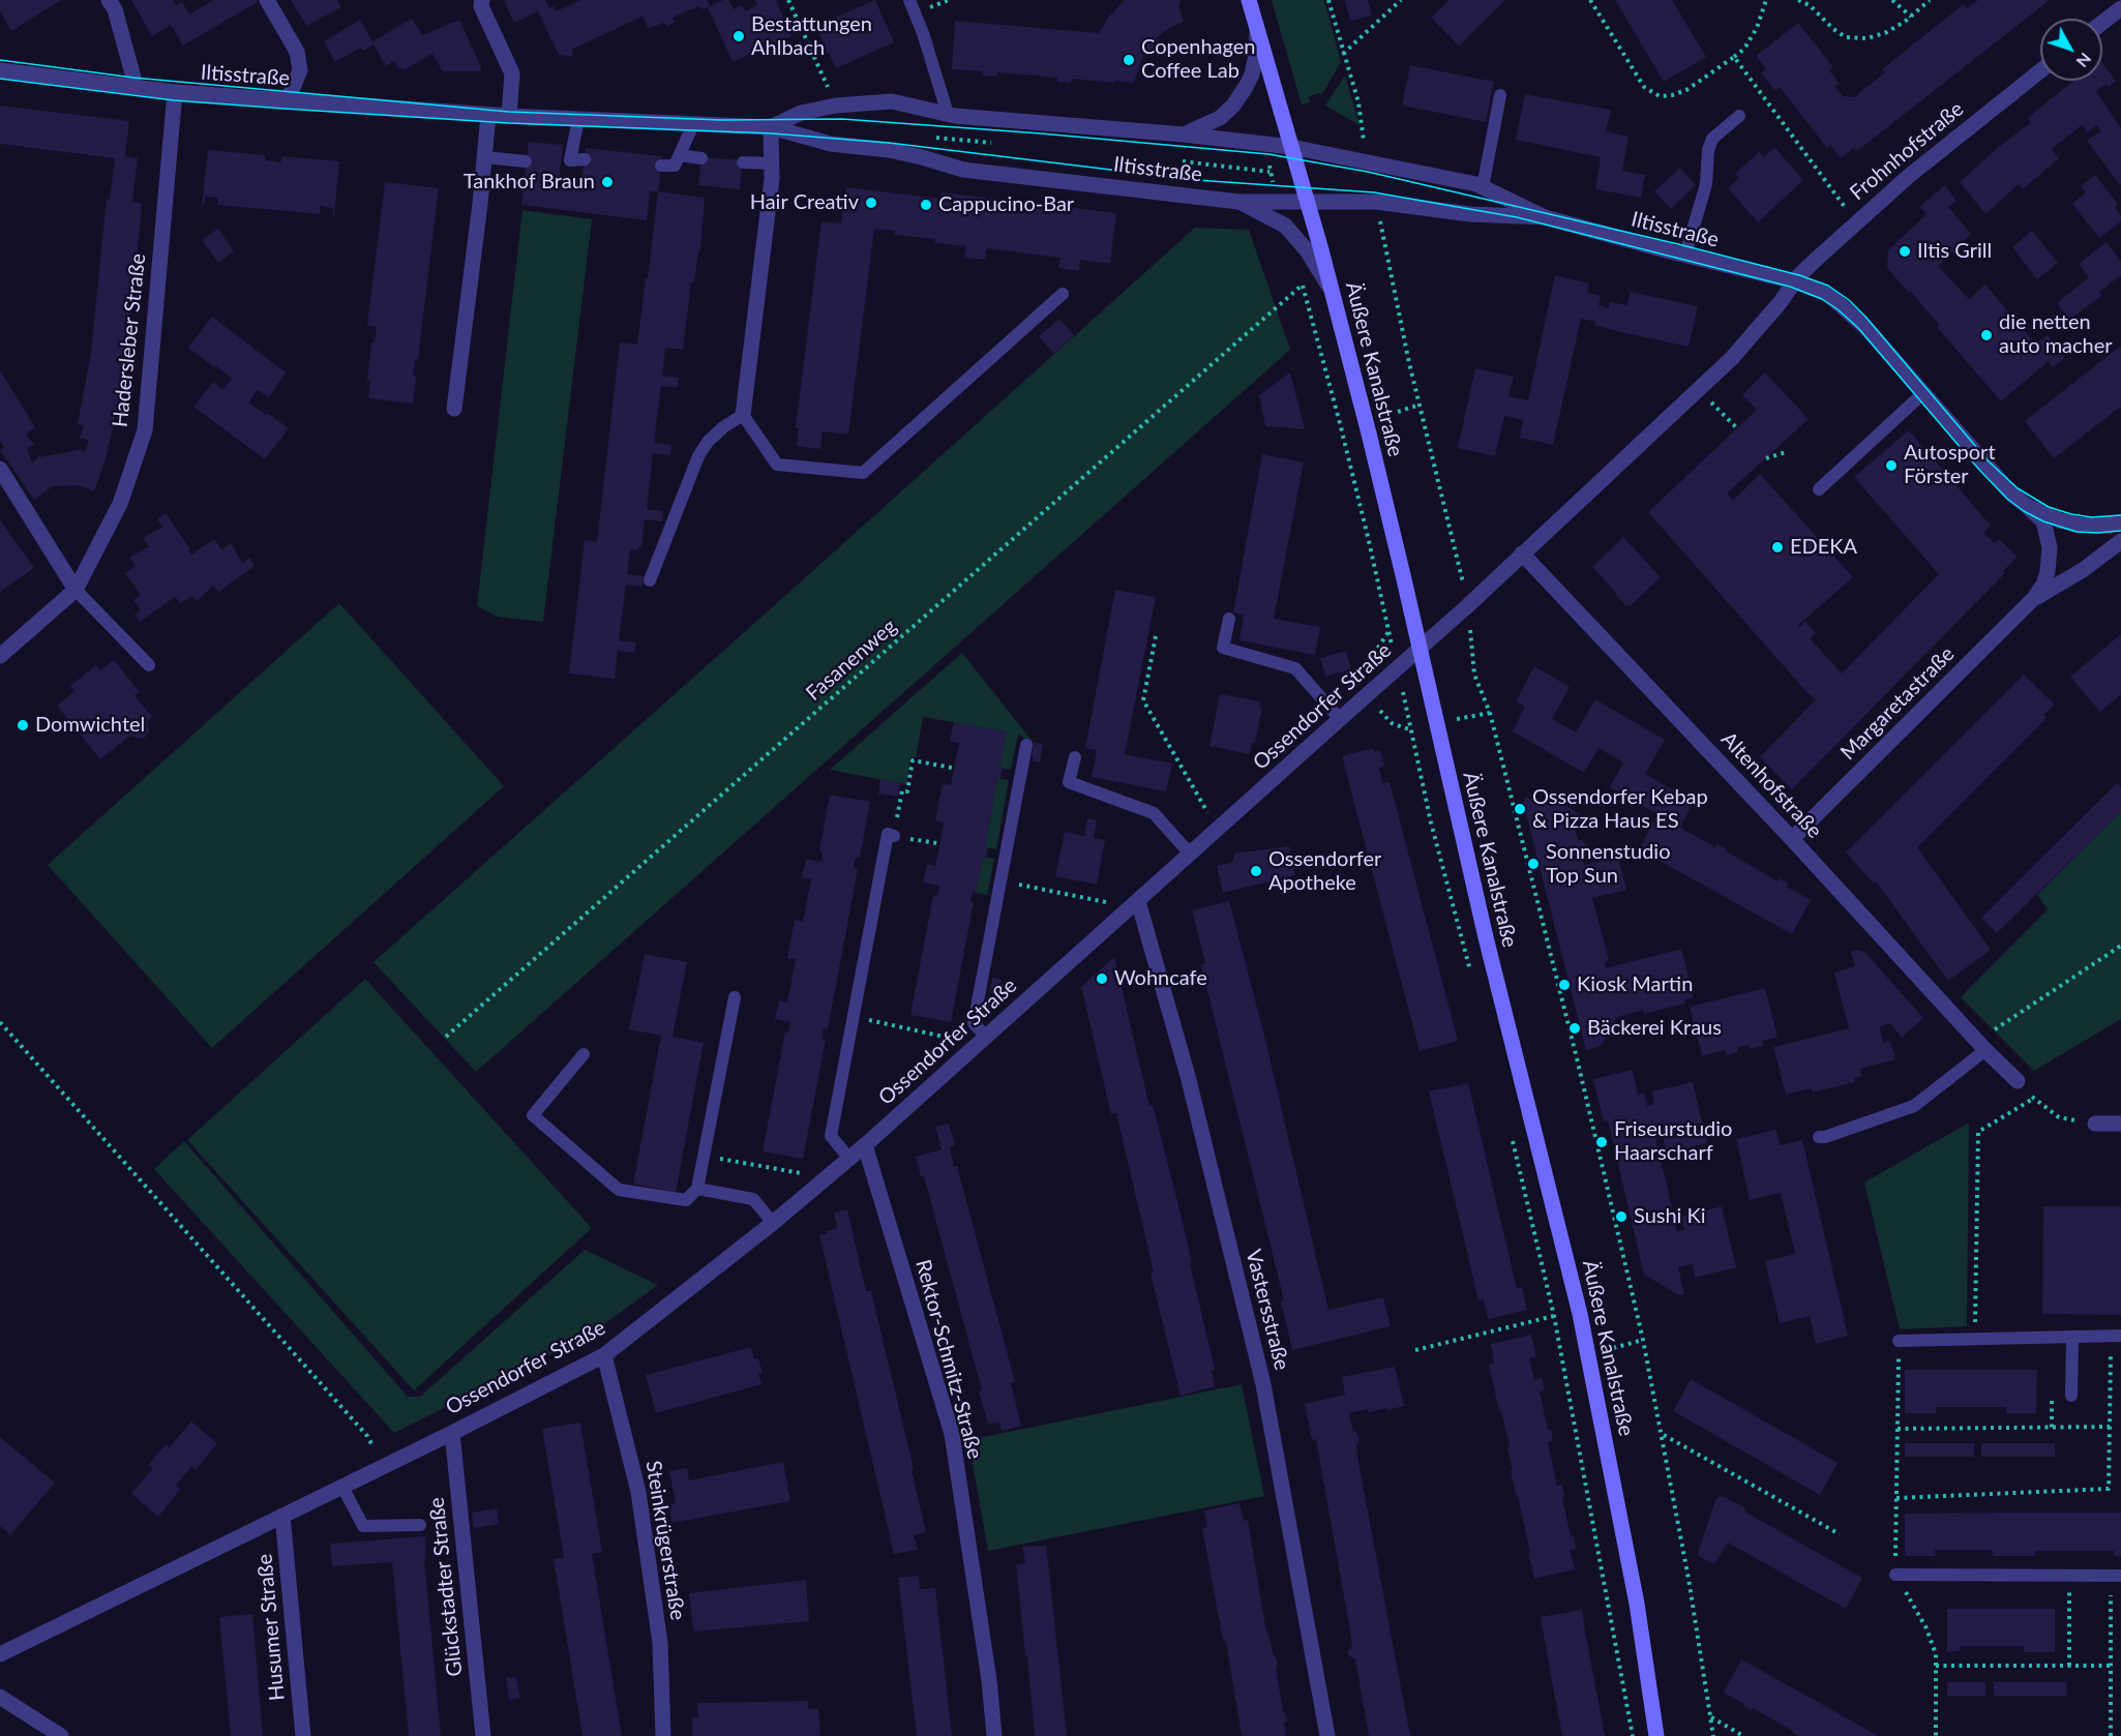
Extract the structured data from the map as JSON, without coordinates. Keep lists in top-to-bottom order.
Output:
{
  "streets": {
    "main road": ["Äußere Kanalstraße"],
    "street": [
      "Iltisstraße",
      "Frohnhofstraße",
      "Hadersleber Straße",
      "Margaretastraße",
      "Ossendorfer Straße",
      "Altenhofstraße",
      "Vastersstraße",
      "Rektor-Schmitz-Straße",
      "Steinkrügerstraße",
      "Glückstadter Straße",
      "Husumer Straße"
    ],
    "path": ["Fasanenweg"]
  },
  "crossings": [
    ["Iltisstraße", "Frohnhofstraße"],
    ["Iltisstraße", "Hadersleber Straße"],
    ["Iltisstraße", "Äußere Kanalstraße"],
    ["Iltisstraße", "Margaretastraße"],
    ["Iltisstraße", "Ossendorfer Straße"],
    ["Frohnhofstraße", "Margaretastraße"],
    ["Frohnhofstraße", "Ossendorfer Straße"],
    ["Äußere Kanalstraße", "Ossendorfer Straße"],
    ["Margaretastraße", "Ossendorfer Straße"],
    ["Margaretastraße", "Altenhofstraße"],
    ["Ossendorfer Straße", "Altenhofstraße"],
    ["Ossendorfer Straße", "Vastersstraße"],
    ["Ossendorfer Straße", "Rektor-Schmitz-Straße"],
    ["Ossendorfer Straße", "Steinkrügerstraße"],
    ["Ossendorfer Straße", "Glückstadter Straße"],
    ["Ossendorfer Straße", "Husumer Straße"]
  ],
  "places": [
    "Bestattungen Ahlbach",
    "Copenhagen Coffee Lab",
    "Tankhof Braun",
    "Hair Creativ",
    "Cappucino-Bar",
    "Iltis Grill",
    "die netten auto macher",
    "Autosport Förster",
    "EDEKA",
    "Domwichtel",
    "Ossendorfer Kebap & Pizza Haus ES",
    "Sonnenstudio Top Sun",
    "Ossendorfer Apotheke",
    "Wohncafe",
    "Kiosk Martin",
    "Bäckerei Kraus",
    "Friseurstudio Haarscharf",
    "Sushi Ki"
  ],
  "north": "bottom right"
}
